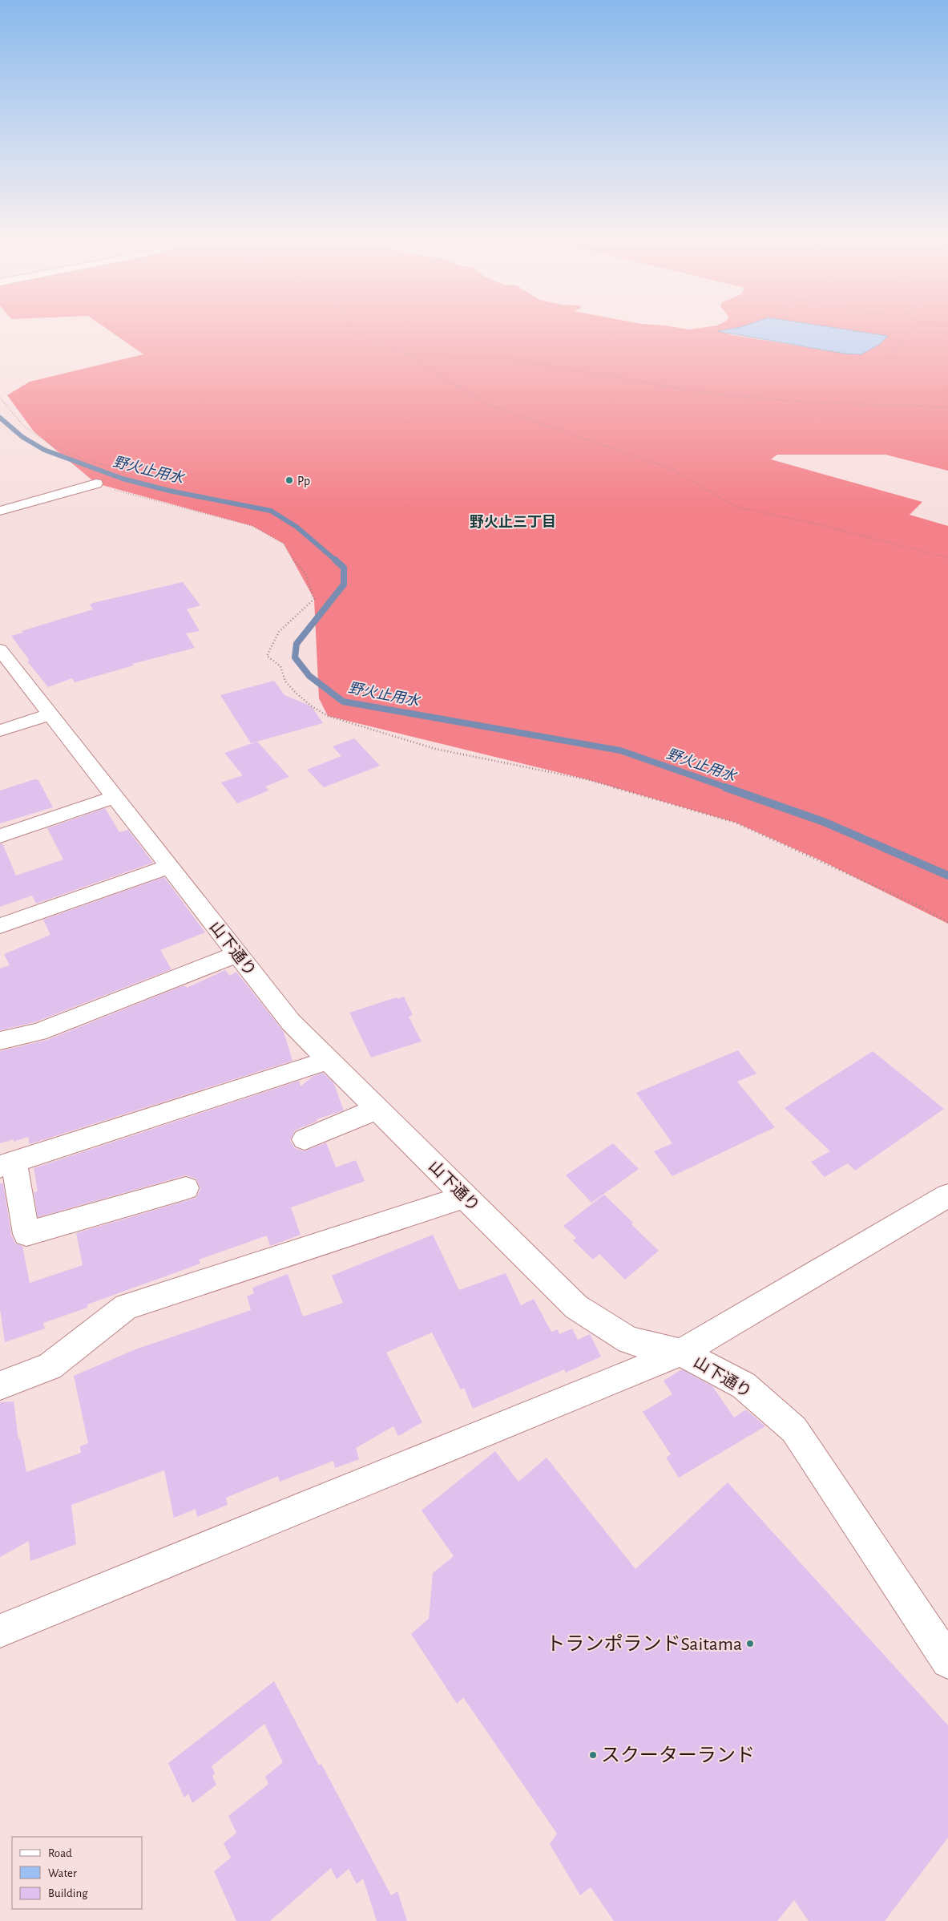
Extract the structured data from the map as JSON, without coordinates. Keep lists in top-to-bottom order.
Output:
{
  "streets": {
    "street": ["山下通り"]
  },
  "districts": ["野火止三丁目"],
  "water": ["野火止用水"],
  "places": ["Pp", "トランポランドSaitama", "スクーターランド"],
  "legend": ["Road", "Water", "Building"]
}
